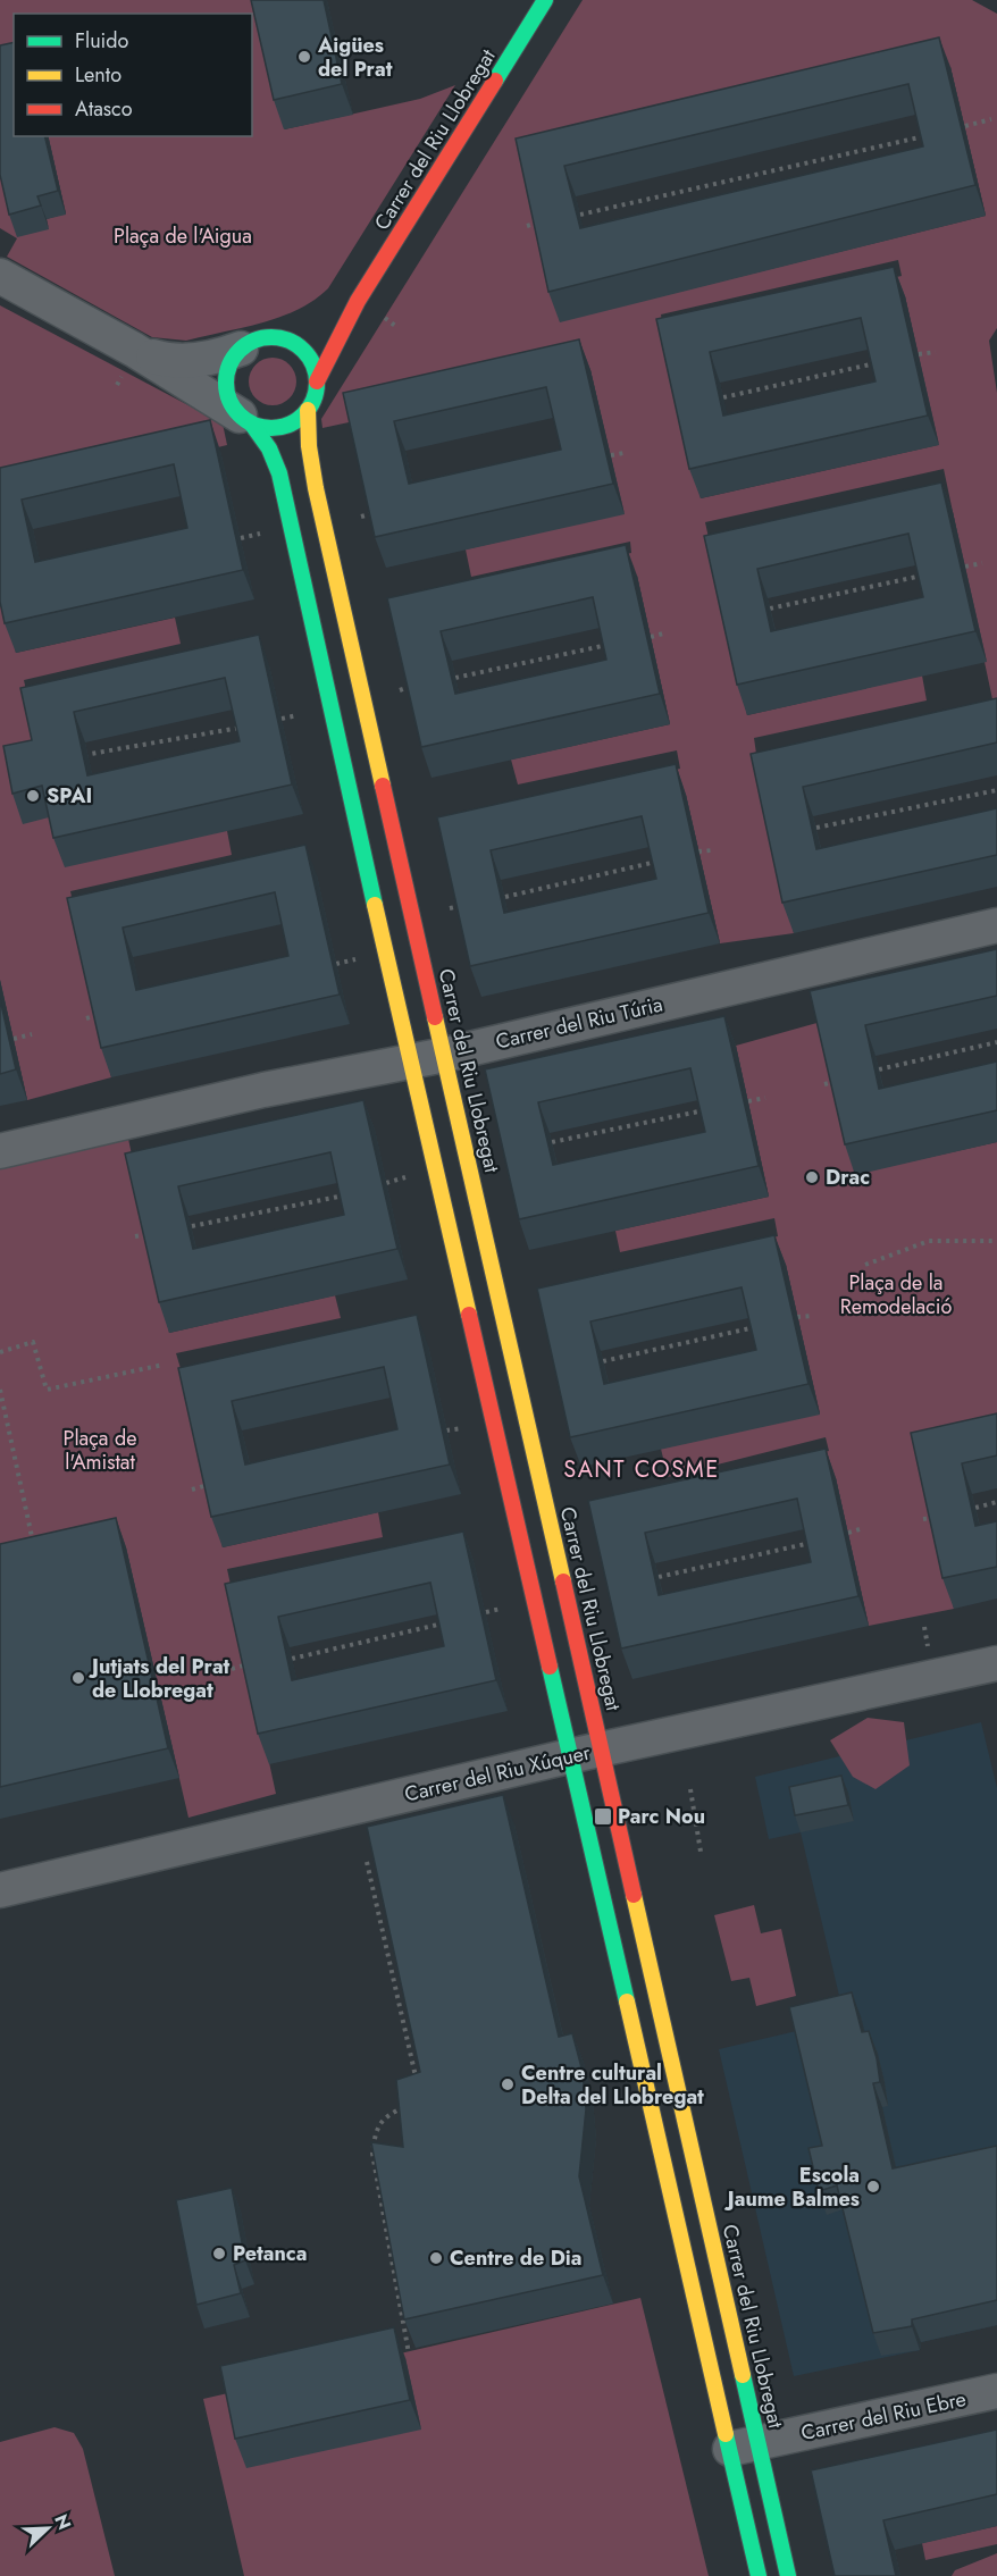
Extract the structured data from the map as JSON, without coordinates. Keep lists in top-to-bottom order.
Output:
{
  "streets": {
    "street": [
      "Carrer del Riu Llobregat",
      "Carrer del Riu Túria",
      "Carrer del Riu Xúquer",
      "Carrer del Riu Ebre"
    ]
  },
  "crossings": [
    ["Carrer del Riu Llobregat", "Carrer del Riu Túria"],
    ["Carrer del Riu Llobregat", "Carrer del Riu Xúquer"],
    ["Carrer del Riu Llobregat", "Carrer del Riu Ebre"]
  ],
  "districts": ["SANT COSME"],
  "parks": ["Plaça de l'Aigua", "Plaça de la Remodelació", "Plaça de l'Amistat"],
  "places": {
    "other": [
      "Aigües del Prat",
      "SPAI",
      "Drac",
      "Jutjats del Prat de Llobregat",
      "Centre cultural Delta del Llobregat",
      "Escola Jaume Balmes",
      "Petanca",
      "Centre de Dia"
    ],
    "transit": ["Parc Nou"]
  },
  "legend": ["Fluido", "Lento", "Atasco"],
  "north": "top right"
}
